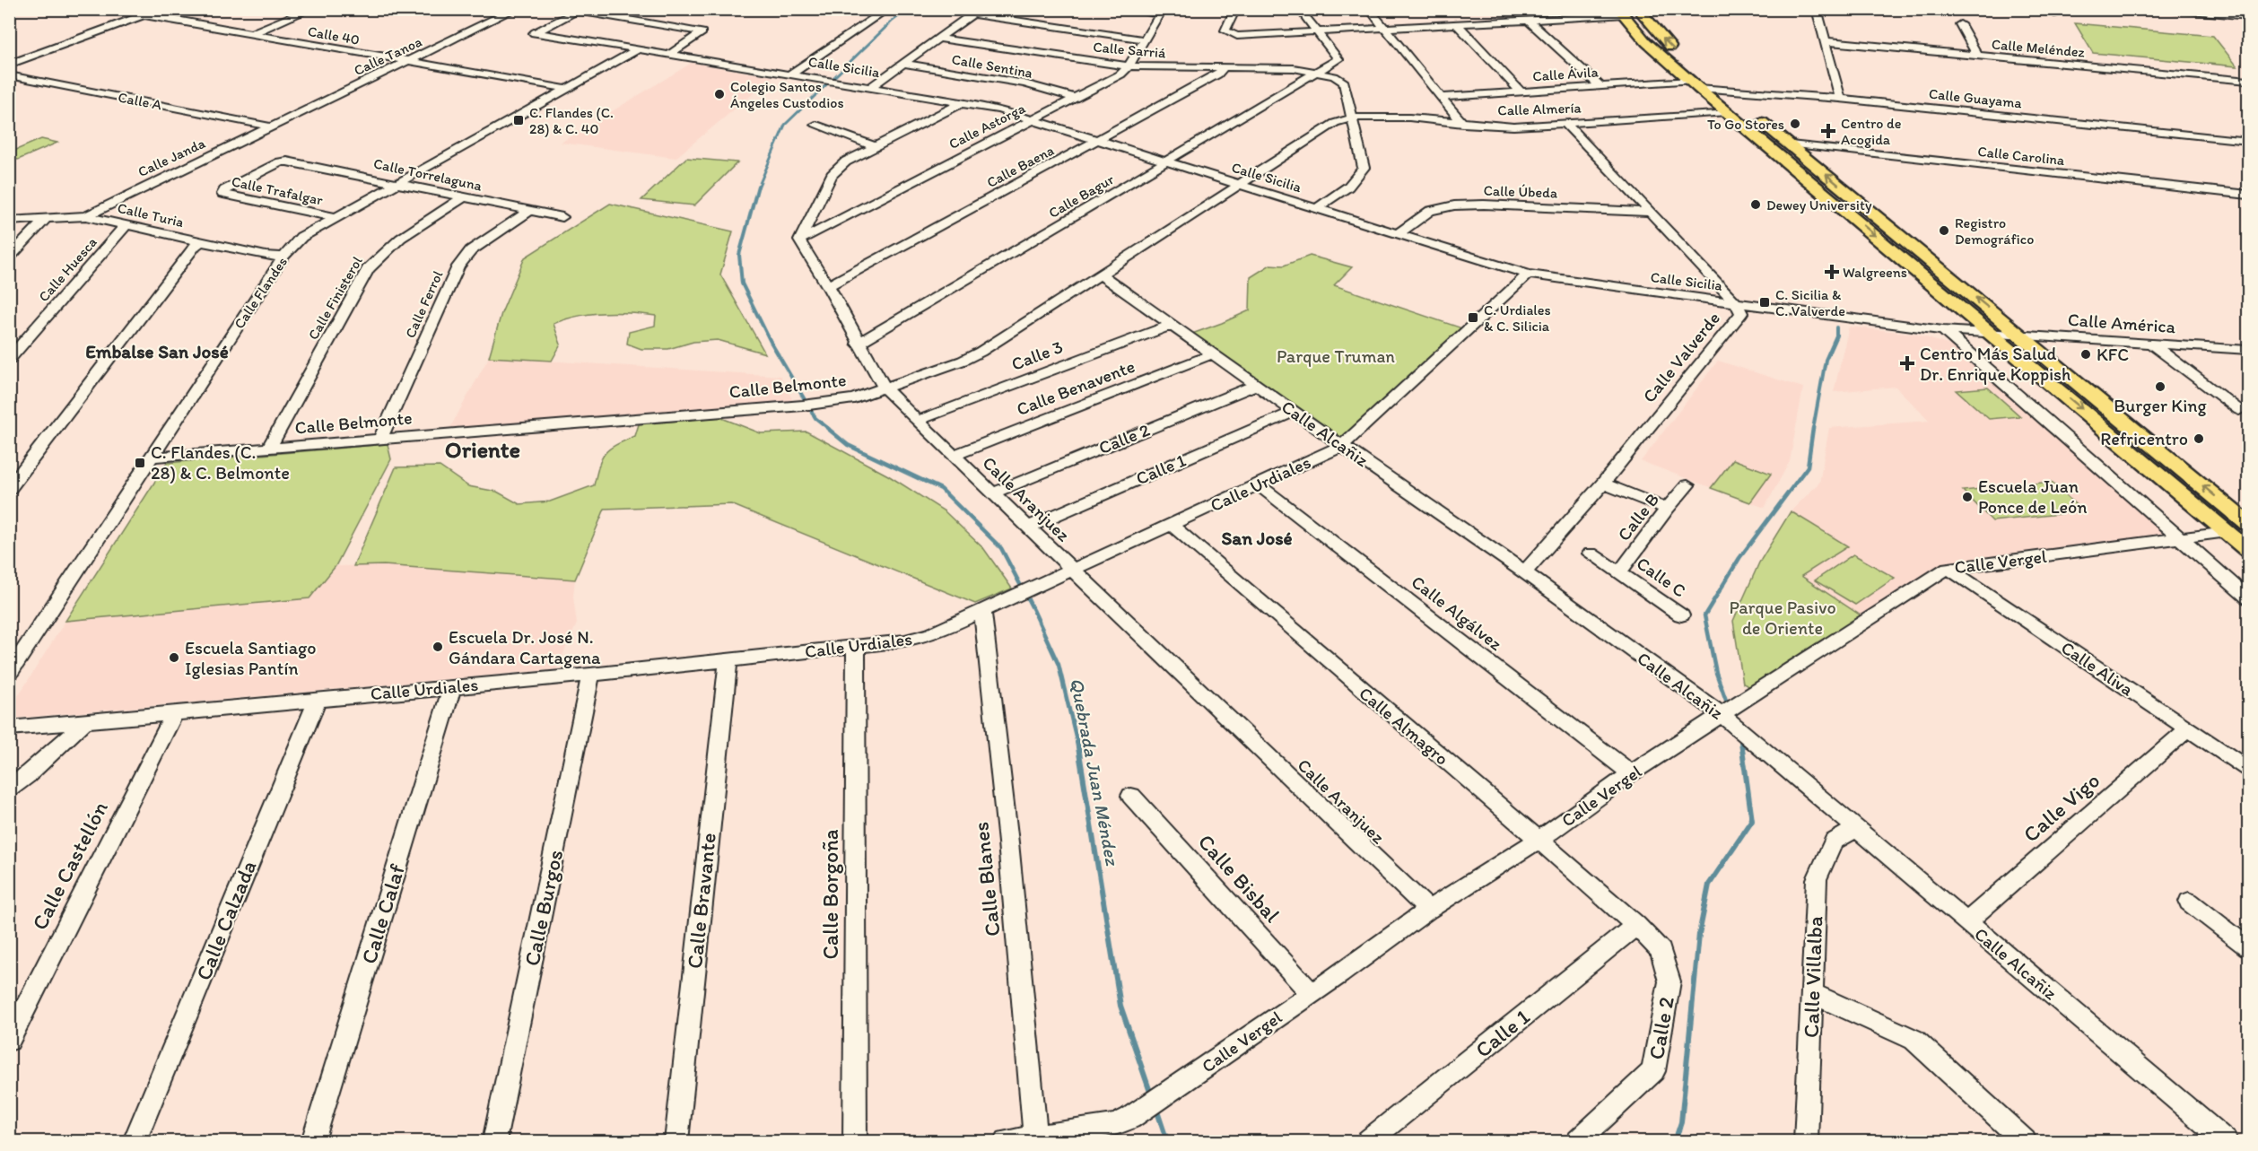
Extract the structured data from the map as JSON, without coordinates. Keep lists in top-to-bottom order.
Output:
{
  "streets": {
    "street": [
      "Calle 40",
      "Calle Meléndez",
      "Calle Sarriá",
      "Calle Tanoa",
      "Calle Sentina",
      "Calle Sicilia",
      "Calle Ávila",
      "Calle Guayama",
      "Calle A",
      "Calle Almería",
      "Calle Astorga",
      "Calle Carolina",
      "Calle Janda",
      "Calle Baena",
      "Calle Torrelaguna",
      "Calle Trafalgar",
      "Calle Úbeda",
      "Calle Bagur",
      "Calle Turia",
      "Calle Huesca",
      "Calle Flandes",
      "Calle Finisterol",
      "Calle Ferrol",
      "Calle América",
      "Calle 3",
      "Calle Valverde",
      "Calle Belmonte",
      "Calle Benavente",
      "Calle Alcañiz",
      "Calle 2",
      "Calle 1",
      "Calle Urdiales",
      "Calle Aranjuez",
      "Calle B",
      "Calle Vergel",
      "Calle C",
      "Calle Algálvez",
      "Calle Aliva",
      "Calle Almagro",
      "Calle Vigo",
      "Calle Castellón",
      "Calle Bisbal",
      "Calle Blanes",
      "Calle Borgoña",
      "Calle Bravante",
      "Calle Burgos",
      "Calle Calaf",
      "Calle Calzada",
      "Calle Villalba"
    ]
  },
  "crossings": [
    ["Calle 40", "Calle Tanoa"],
    ["Calle 40", "Calle Flandes"],
    ["Calle Sarriá", "Calle Almería"],
    ["Calle Sarriá", "Calle Astorga"],
    ["Calle Sarriá", "Calle Baena"],
    ["Calle Sarriá", "Calle Bagur"],
    ["Calle Sarriá", "Calle Belmonte"],
    ["Calle Tanoa", "Calle A"],
    ["Calle Tanoa", "Calle Janda"],
    ["Calle Sentina", "Calle Astorga"],
    ["Calle Sicilia", "Calle Astorga"],
    ["Calle Sicilia", "Calle Baena"],
    ["Calle Sicilia", "Calle Úbeda"],
    ["Calle Sicilia", "Calle Bagur"],
    ["Calle Sicilia", "Calle Flandes"],
    ["Calle Sicilia", "Calle América"],
    ["Calle Sicilia", "Calle Valverde"],
    ["Calle Sicilia", "Calle Belmonte"],
    ["Calle Sicilia", "Calle Urdiales"],
    ["Calle Ávila", "Calle Guayama"],
    ["Calle A", "Calle Janda"],
    ["Calle Almería", "Calle Valverde"],
    ["Calle Almería", "Calle Belmonte"],
    ["Calle Astorga", "Calle Aranjuez"],
    ["Calle Janda", "Calle Turia"],
    ["Calle Baena", "Calle Aranjuez"],
    ["Calle Torrelaguna", "Calle Trafalgar"],
    ["Calle Torrelaguna", "Calle Flandes"],
    ["Calle Torrelaguna", "Calle Finisterol"],
    ["Calle Torrelaguna", "Calle Ferrol"],
    ["Calle Trafalgar", "Calle Flandes"],
    ["Calle Úbeda", "Calle Valverde"],
    ["Calle Bagur", "Calle Aranjuez"],
    ["Calle Turia", "Calle Huesca"],
    ["Calle Turia", "Calle Flandes"],
    ["Calle Flandes", "Calle Belmonte"],
    ["Calle Finisterol", "Calle Belmonte"],
    ["Calle Ferrol", "Calle Belmonte"],
    ["Calle 3", "Calle Alcañiz"],
    ["Calle 3", "Calle Aranjuez"],
    ["Calle Valverde", "Calle Alcañiz"],
    ["Calle Belmonte", "Calle Alcañiz"],
    ["Calle Belmonte", "Calle Aranjuez"],
    ["Calle Benavente", "Calle Alcañiz"],
    ["Calle Benavente", "Calle Aranjuez"],
    ["Calle Alcañiz", "Calle 2"],
    ["Calle Alcañiz", "Calle 1"],
    ["Calle Alcañiz", "Calle Urdiales"],
    ["Calle Alcañiz", "Calle Vergel"],
    ["Calle Alcañiz", "Calle Vigo"],
    ["Calle Alcañiz", "Calle Villalba"],
    ["Calle 2", "Calle 1"],
    ["Calle 2", "Calle Aranjuez"],
    ["Calle 2", "Calle Almagro"],
    ["Calle 1", "Calle Aranjuez"],
    ["Calle 1", "Calle Almagro"],
    ["Calle Urdiales", "Calle Aranjuez"],
    ["Calle Urdiales", "Calle Algálvez"],
    ["Calle Urdiales", "Calle Almagro"],
    ["Calle Urdiales", "Calle Castellón"],
    ["Calle Urdiales", "Calle Blanes"],
    ["Calle Urdiales", "Calle Borgoña"],
    ["Calle Urdiales", "Calle Bravante"],
    ["Calle Urdiales", "Calle Burgos"],
    ["Calle Urdiales", "Calle Calaf"],
    ["Calle Urdiales", "Calle Calzada"],
    ["Calle Aranjuez", "Calle Vergel"],
    ["Calle B", "Calle C"],
    ["Calle Vergel", "Calle Algálvez"],
    ["Calle Vergel", "Calle Aliva"],
    ["Calle Vergel", "Calle Almagro"],
    ["Calle Vergel", "Calle Bisbal"],
    ["Calle Vergel", "Calle Blanes"],
    ["Calle Aliva", "Calle Vigo"]
  ],
  "districts": ["Embalse San José", "Oriente", "San José"],
  "water": ["Quebrada Juan Méndez"],
  "parks": ["Parque Truman", "Parque Pasivo de Oriente"],
  "places": {
    "other": [
      "Colegio Santos Ángeles Custodios",
      "To Go Stores",
      "Dewey University",
      "Registro Demográfico",
      "KFC",
      "Burger King",
      "Refricentro",
      "Escuela Juan Ponce de León",
      "Escuela Dr. José N. Gándara Cartagena",
      "Escuela Santiago Iglesias Pantín"
    ],
    "transit": [
      "C. Flandes (C. 28) & C. 40",
      "C. Sicilia & C. Valverde",
      "C. Urdiales & C. Silicia",
      "C. Flandes (C. 28) & C. Belmonte"
    ],
    "health": ["Centro de Acogida", "Walgreens", "Centro Más Salud Dr. Enrique Koppish"]
  }
}
